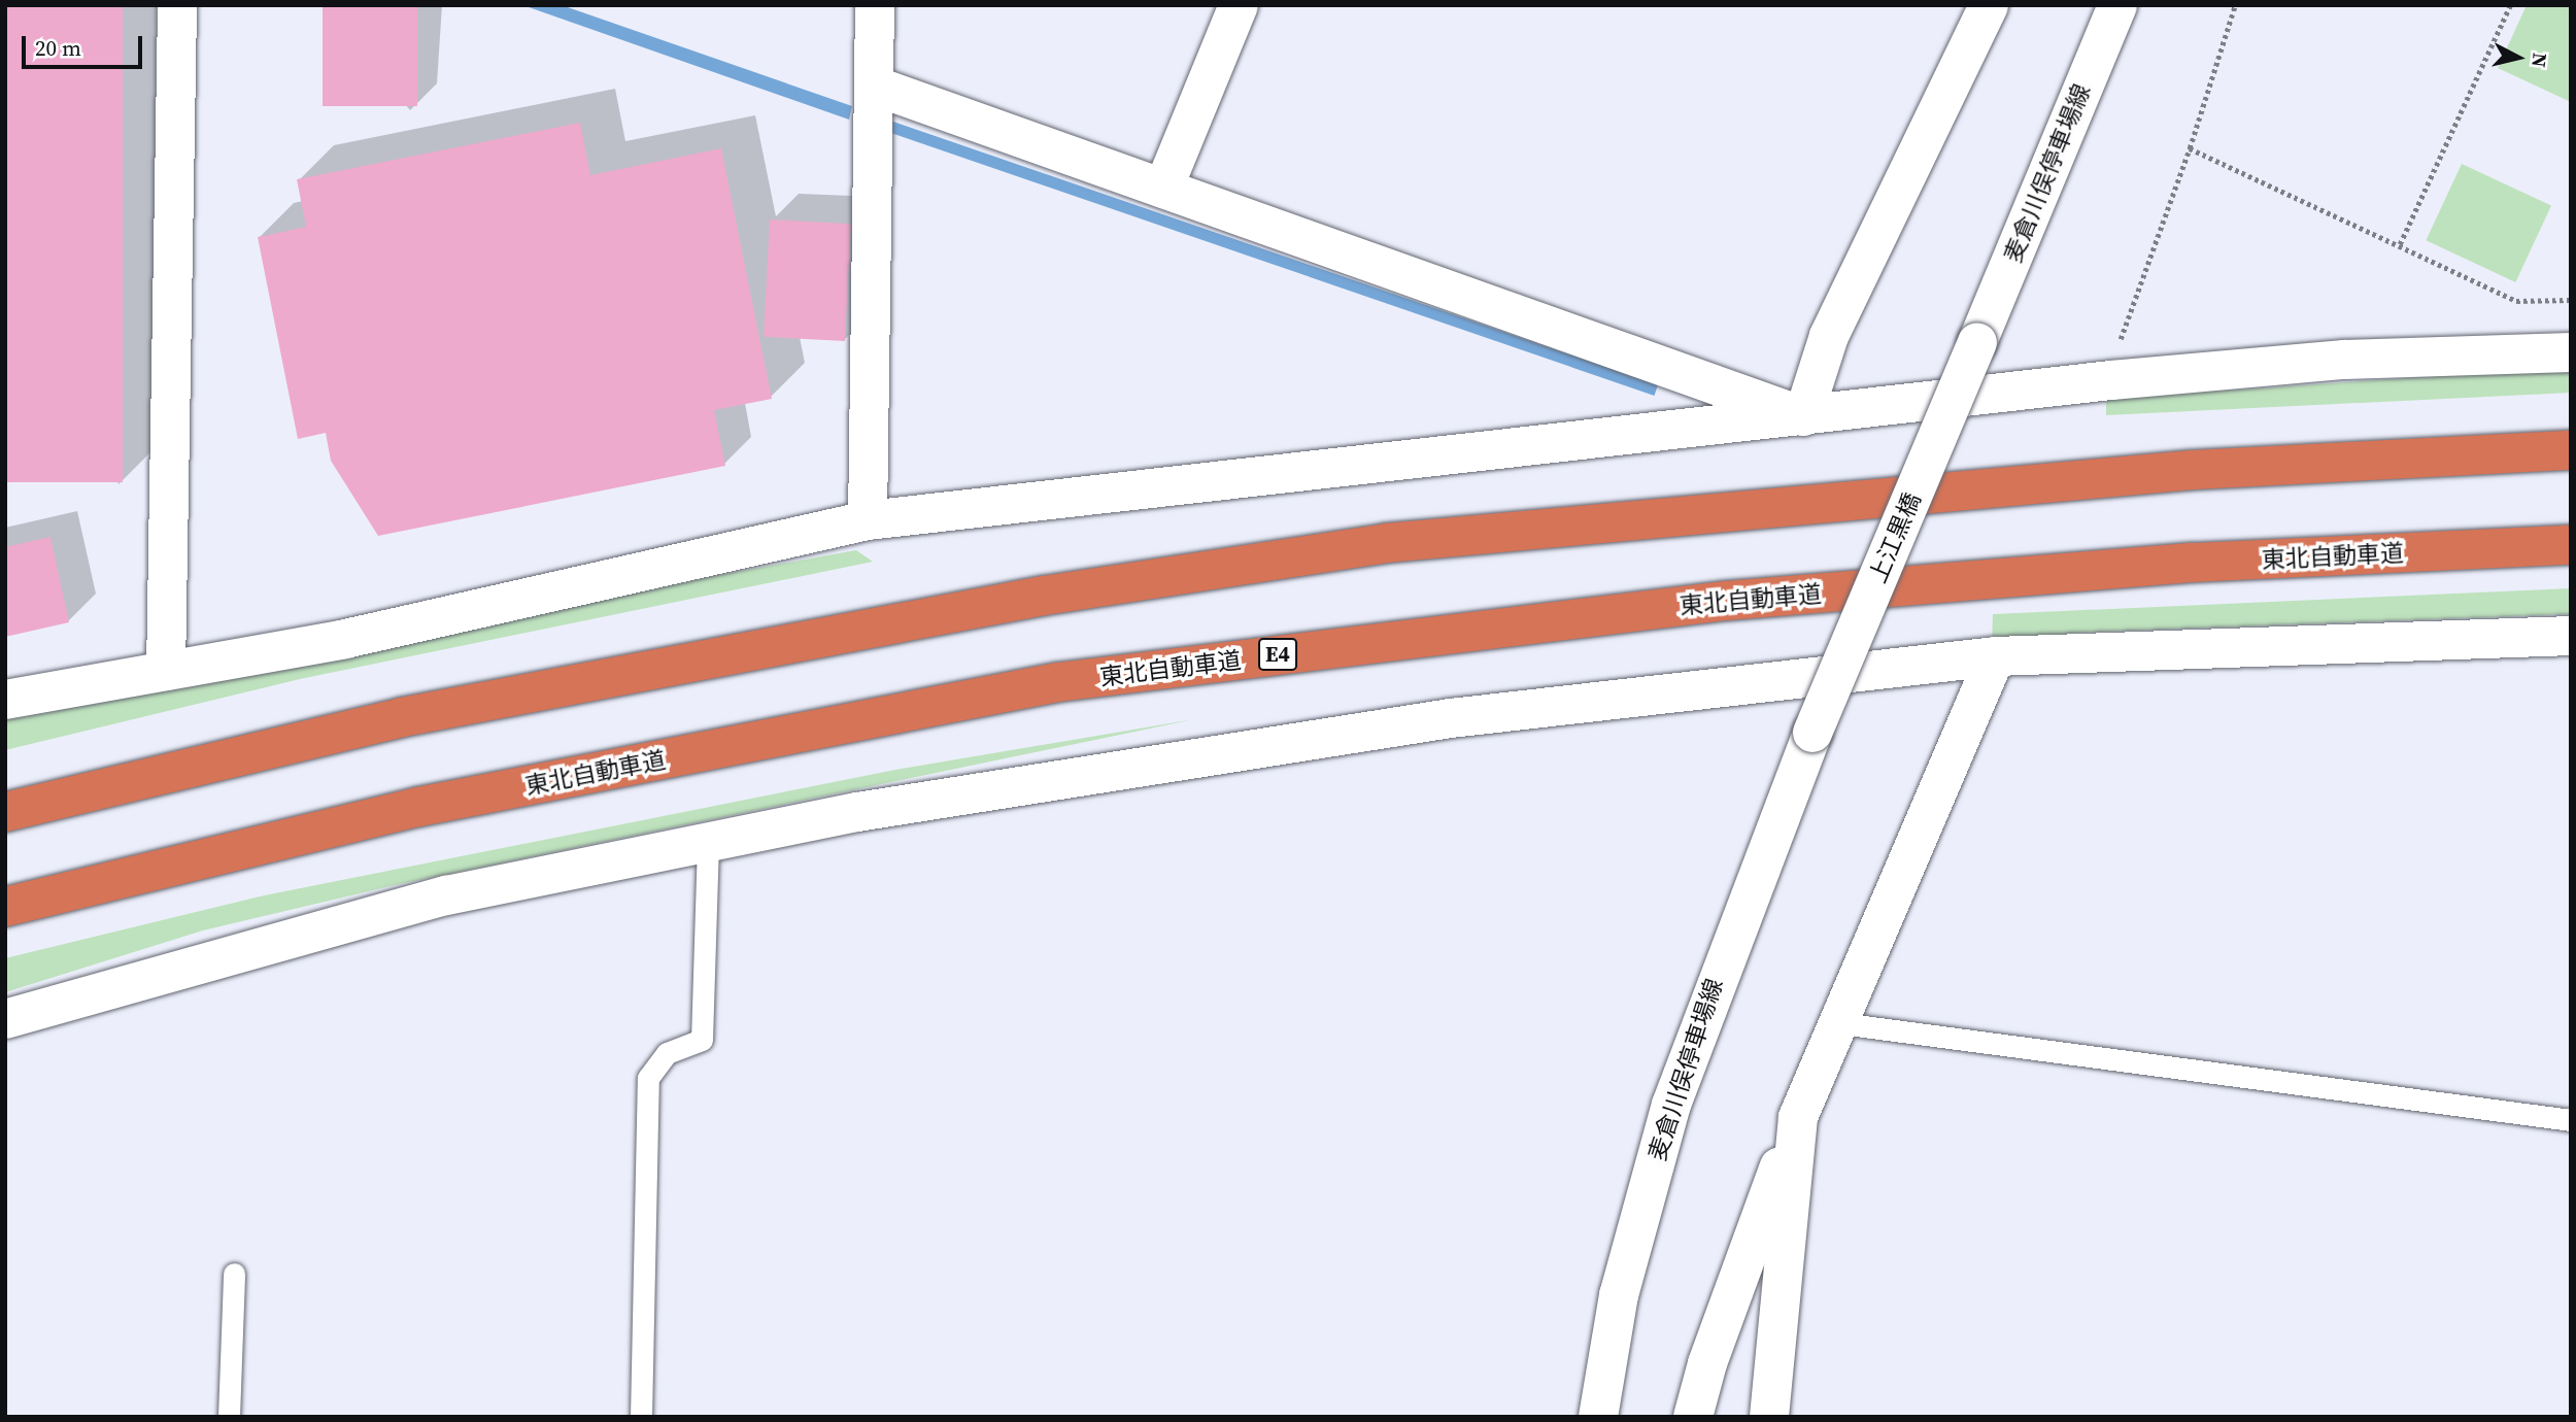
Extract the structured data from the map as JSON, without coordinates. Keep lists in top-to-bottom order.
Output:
{
  "streets": {
    "highway": ["東北自動車道", "E4"],
    "street": ["麦倉川俣停車場線", "上江黒橋"]
  },
  "crossings": [
    ["麦倉川俣停車場線", "上江黒橋"]
  ],
  "scale_bar": "20 m",
  "north": "right"
}
